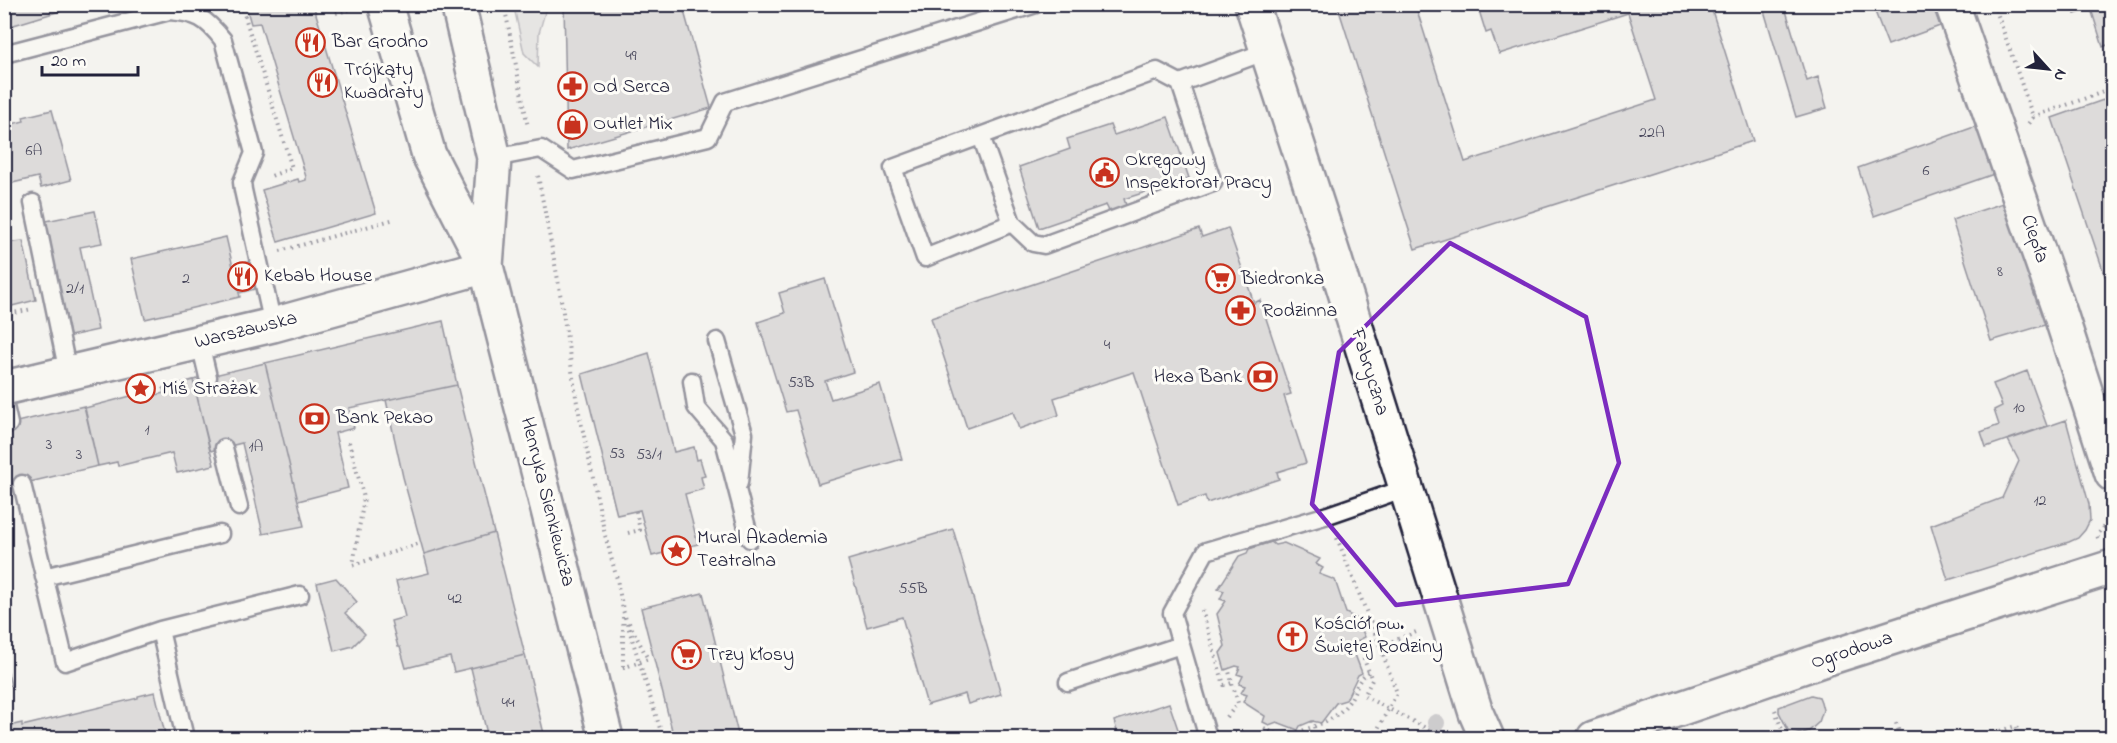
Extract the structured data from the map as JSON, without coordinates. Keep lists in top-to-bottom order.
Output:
{
  "streets": {
    "street": [
      "Ciepła",
      "Warszawska",
      "Fabryczna",
      "Henryka Sienkiewicza",
      "Ogrodowa"
    ]
  },
  "crossings": [
    ["Warszawska", "Henryka Sienkiewicza"]
  ],
  "places": {
    "restaurant": ["Bar Grodno", "Trójkąty Kwadraty", "Kebab House"],
    "pharmacy": ["Od Serca", "Rodzinna"],
    "shop": ["Outlet Mix"],
    "public building": ["Okręgowy Inspektorat Pracy"],
    "supermarket": ["Biedronka", "Trzy kłosy"],
    "bank": ["Hexa Bank", "Bank Pekao"],
    "place": ["Miś Strażak", "Mural Akademia Teatralna"],
    "church": ["Kościół pw. Świętej Rodziny"]
  },
  "house_numbers": [
    "49",
    "22A",
    "6A",
    "6",
    "8",
    "2",
    "2/1",
    "4",
    "53B",
    "10",
    "1",
    "3",
    "1A",
    "53",
    "3",
    "53/1",
    "12",
    "55B",
    "42",
    "44"
  ],
  "scale_bar": "20 m",
  "north": "bottom right"
}
